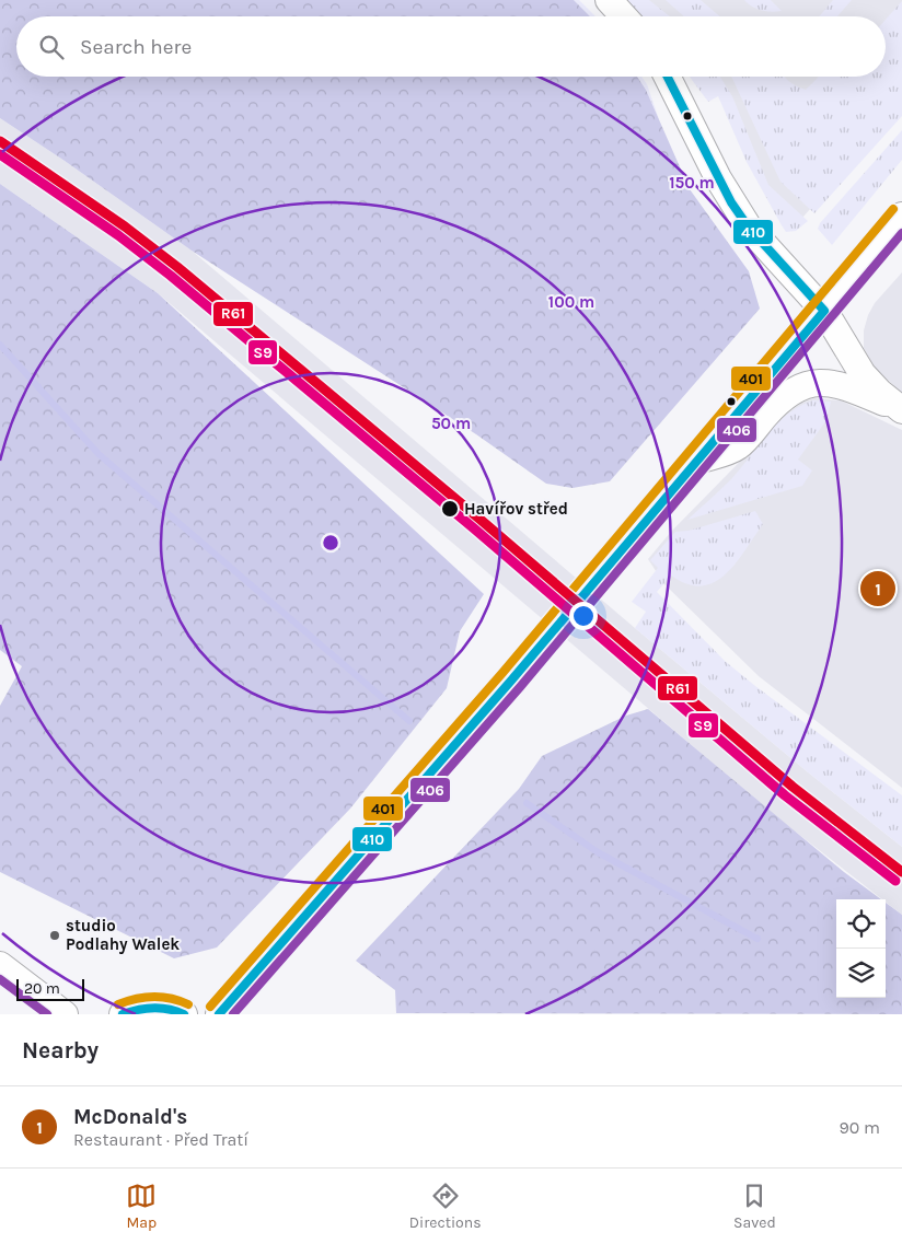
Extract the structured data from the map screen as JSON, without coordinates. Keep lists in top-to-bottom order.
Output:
{
  "places": ["Havířov střed", "studio Podlahy Walek"],
  "lines": [
    "transit line 410",
    "transit line R61",
    "transit line S9",
    "transit line 401",
    "transit line 406"
  ],
  "scale_bar": "20 m",
  "page": {
    "search": "Search here",
    "pins": "1",
    "scale": "20 m",
    "heading": "Nearby",
    "list": [
      {
        "mark": "1",
        "name": "McDonald's",
        "note": "Restaurant · Před Tratí",
        "value": "90 m"
      }
    ],
    "nav": ["Map", "Directions", "Saved"]
  },
  "rings": ["150 m", "100 m", "50 m"]
}
